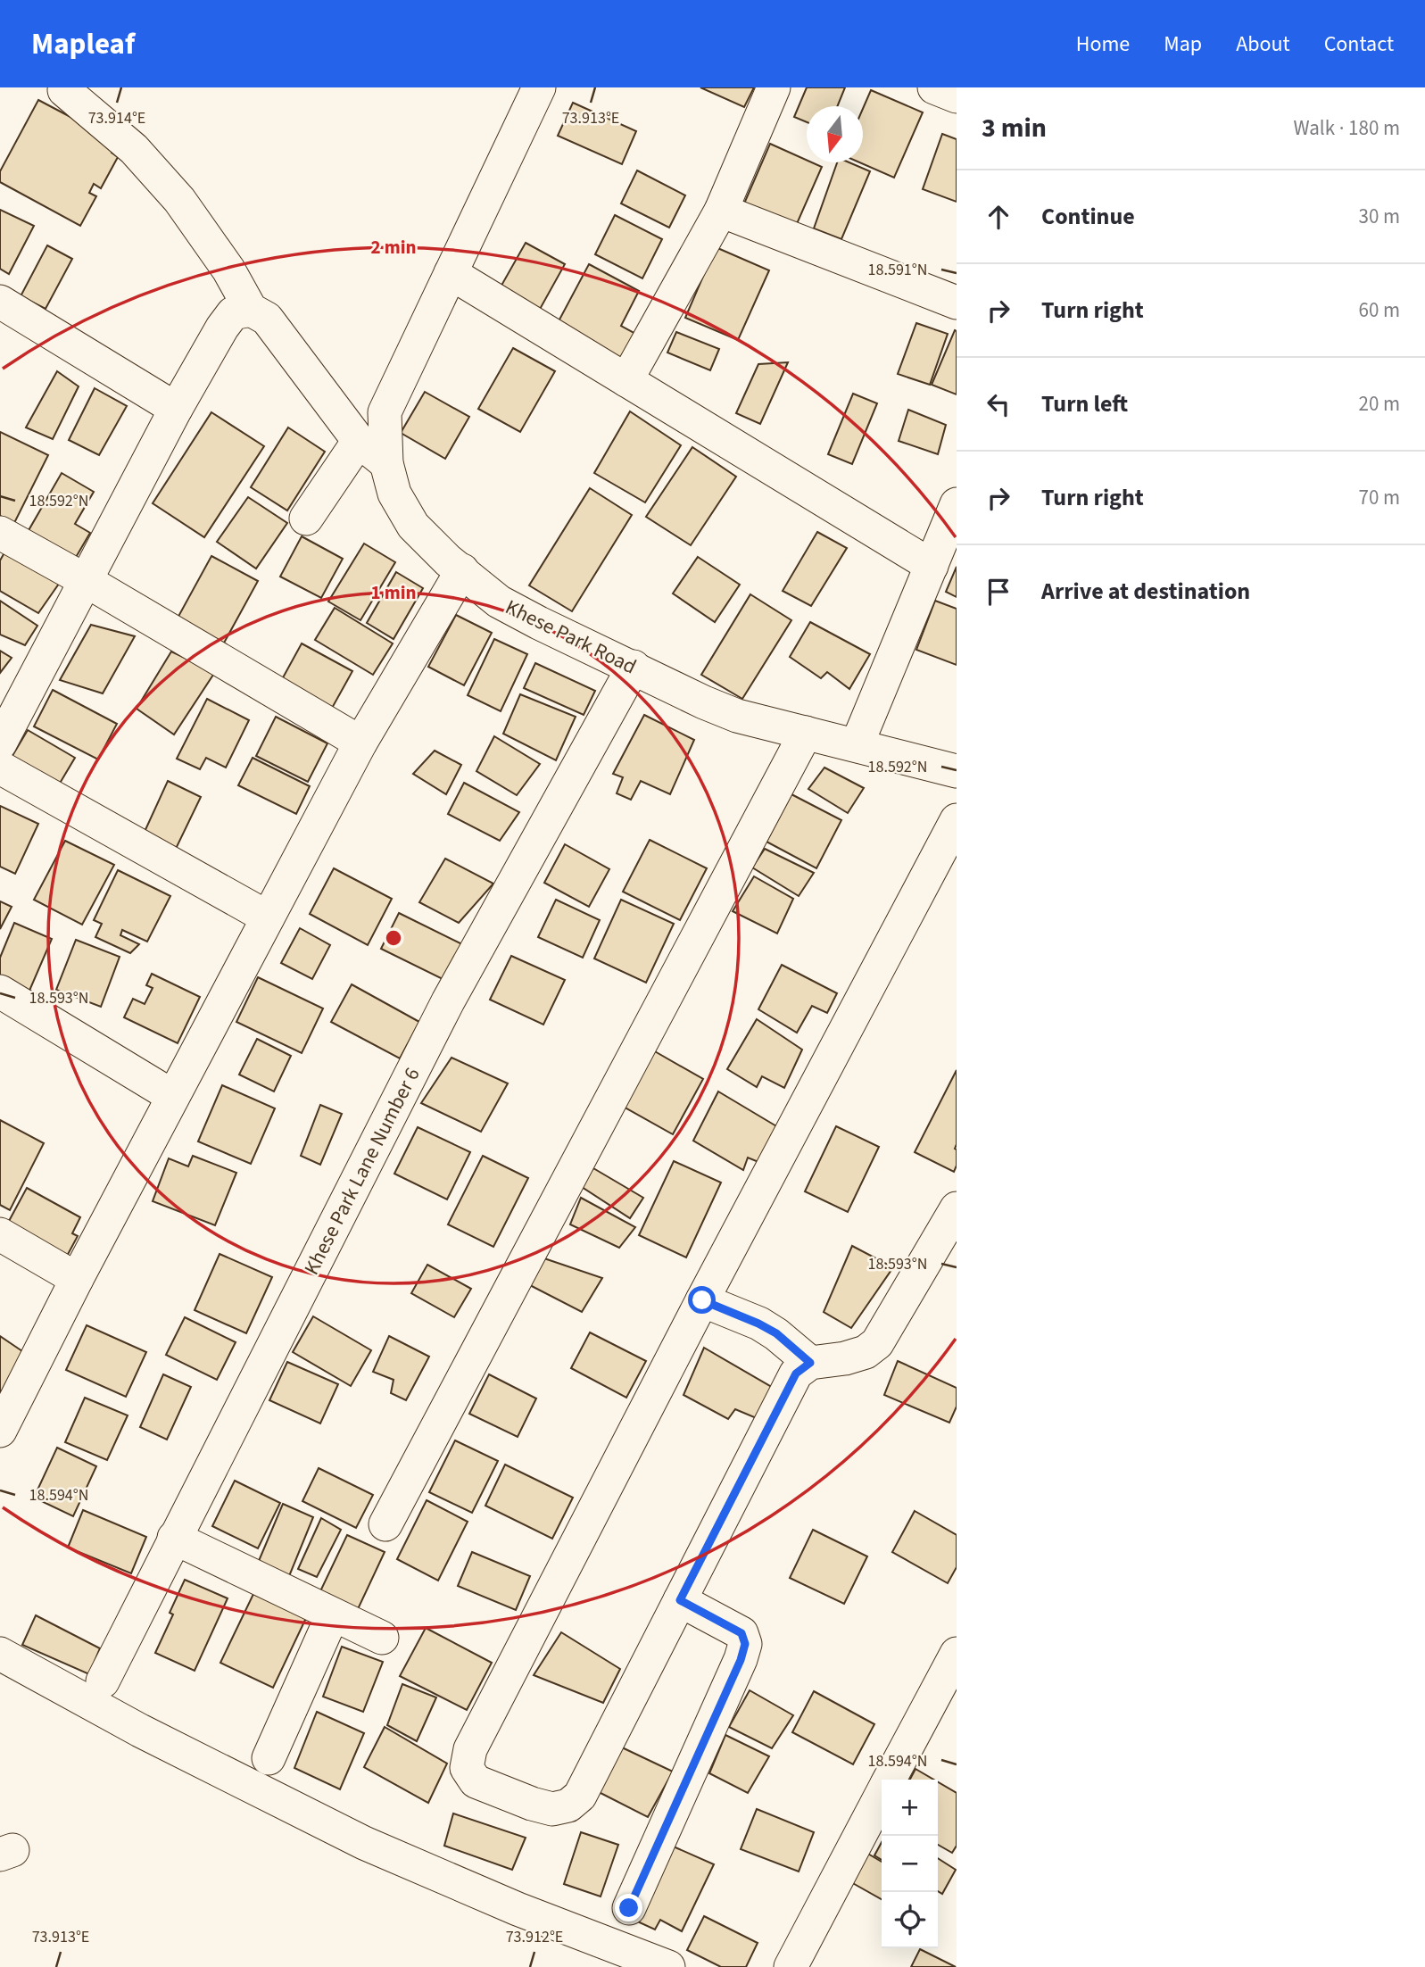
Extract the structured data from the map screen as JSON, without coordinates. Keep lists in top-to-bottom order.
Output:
{
  "streets": {
    "street": ["Khese Park Road", "Khese Park Lane Number 6"]
  },
  "crossings": [
    ["Khese Park Road", "Khese Park Lane Number 6"]
  ],
  "north": "bottom",
  "page": {
    "header": "Mapleaf",
    "nav": [
      "Home",
      "Map",
      "About",
      "Contact"
    ],
    "heading": ["3 min", "Walk · 180 m"],
    "list": [
      ["Continue", "30 m"],
      ["Turn right", "60 m"],
      ["Turn left", "20 m"],
      ["Turn right", "70 m"],
      "Arrive at destination"
    ],
    "map_buttons": ["+", "−"]
  },
  "coordinates": [
    "73.914°E",
    "73.913°E",
    "18.591°N",
    "18.592°N",
    "18.593°N",
    "18.594°N",
    "73.912°E"
  ],
  "rings": ["2 min", "1 min"]
}
